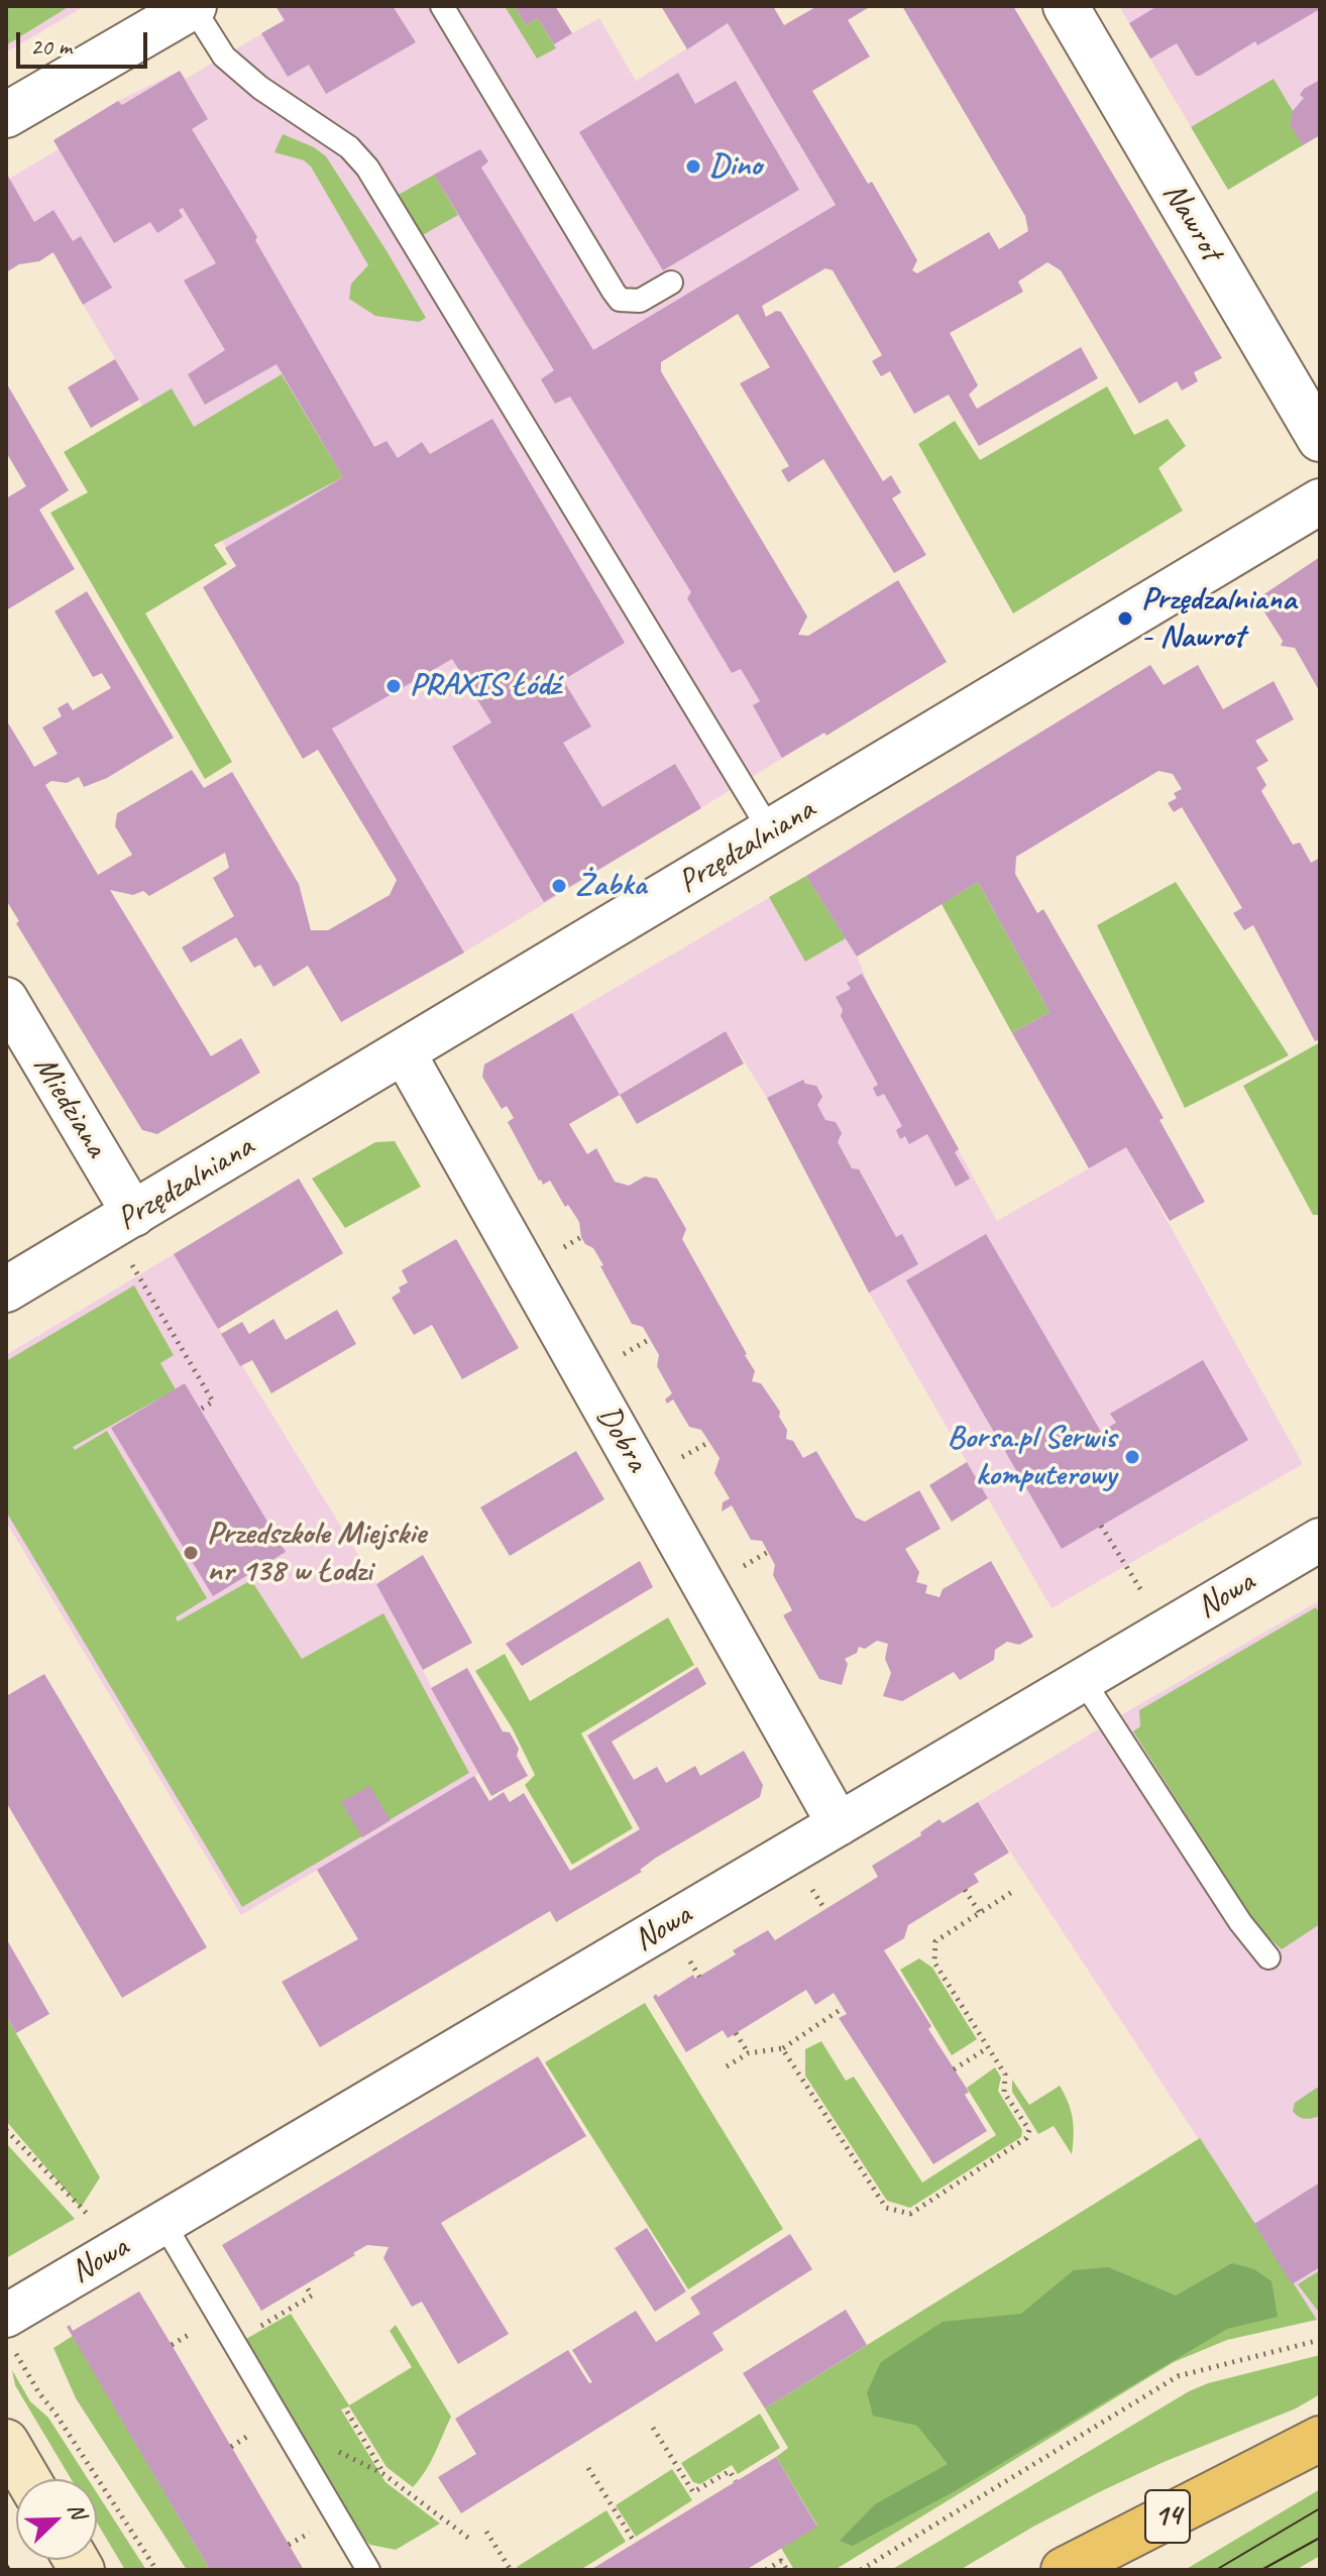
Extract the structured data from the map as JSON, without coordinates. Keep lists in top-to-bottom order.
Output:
{
  "streets": {
    "main road": ["14"],
    "street": [
      "Nawrot",
      "Przędzalniana",
      "Miedziana",
      "Dobra",
      "Nowa"
    ]
  },
  "crossings": [
    ["Przędzalniana", "Miedziana"],
    ["Przędzalniana", "Dobra"],
    ["Dobra", "Nowa"]
  ],
  "places": [
    "Dino",
    "Przędzalniana - Nawrot",
    "PRAXIS Łódź",
    "Żabka",
    "Borsa.pl Serwis komputerowy",
    "Przedszkole Miejskie nr 138 w Łodzi"
  ],
  "scale_bar": "20 m",
  "north": "top right"
}
